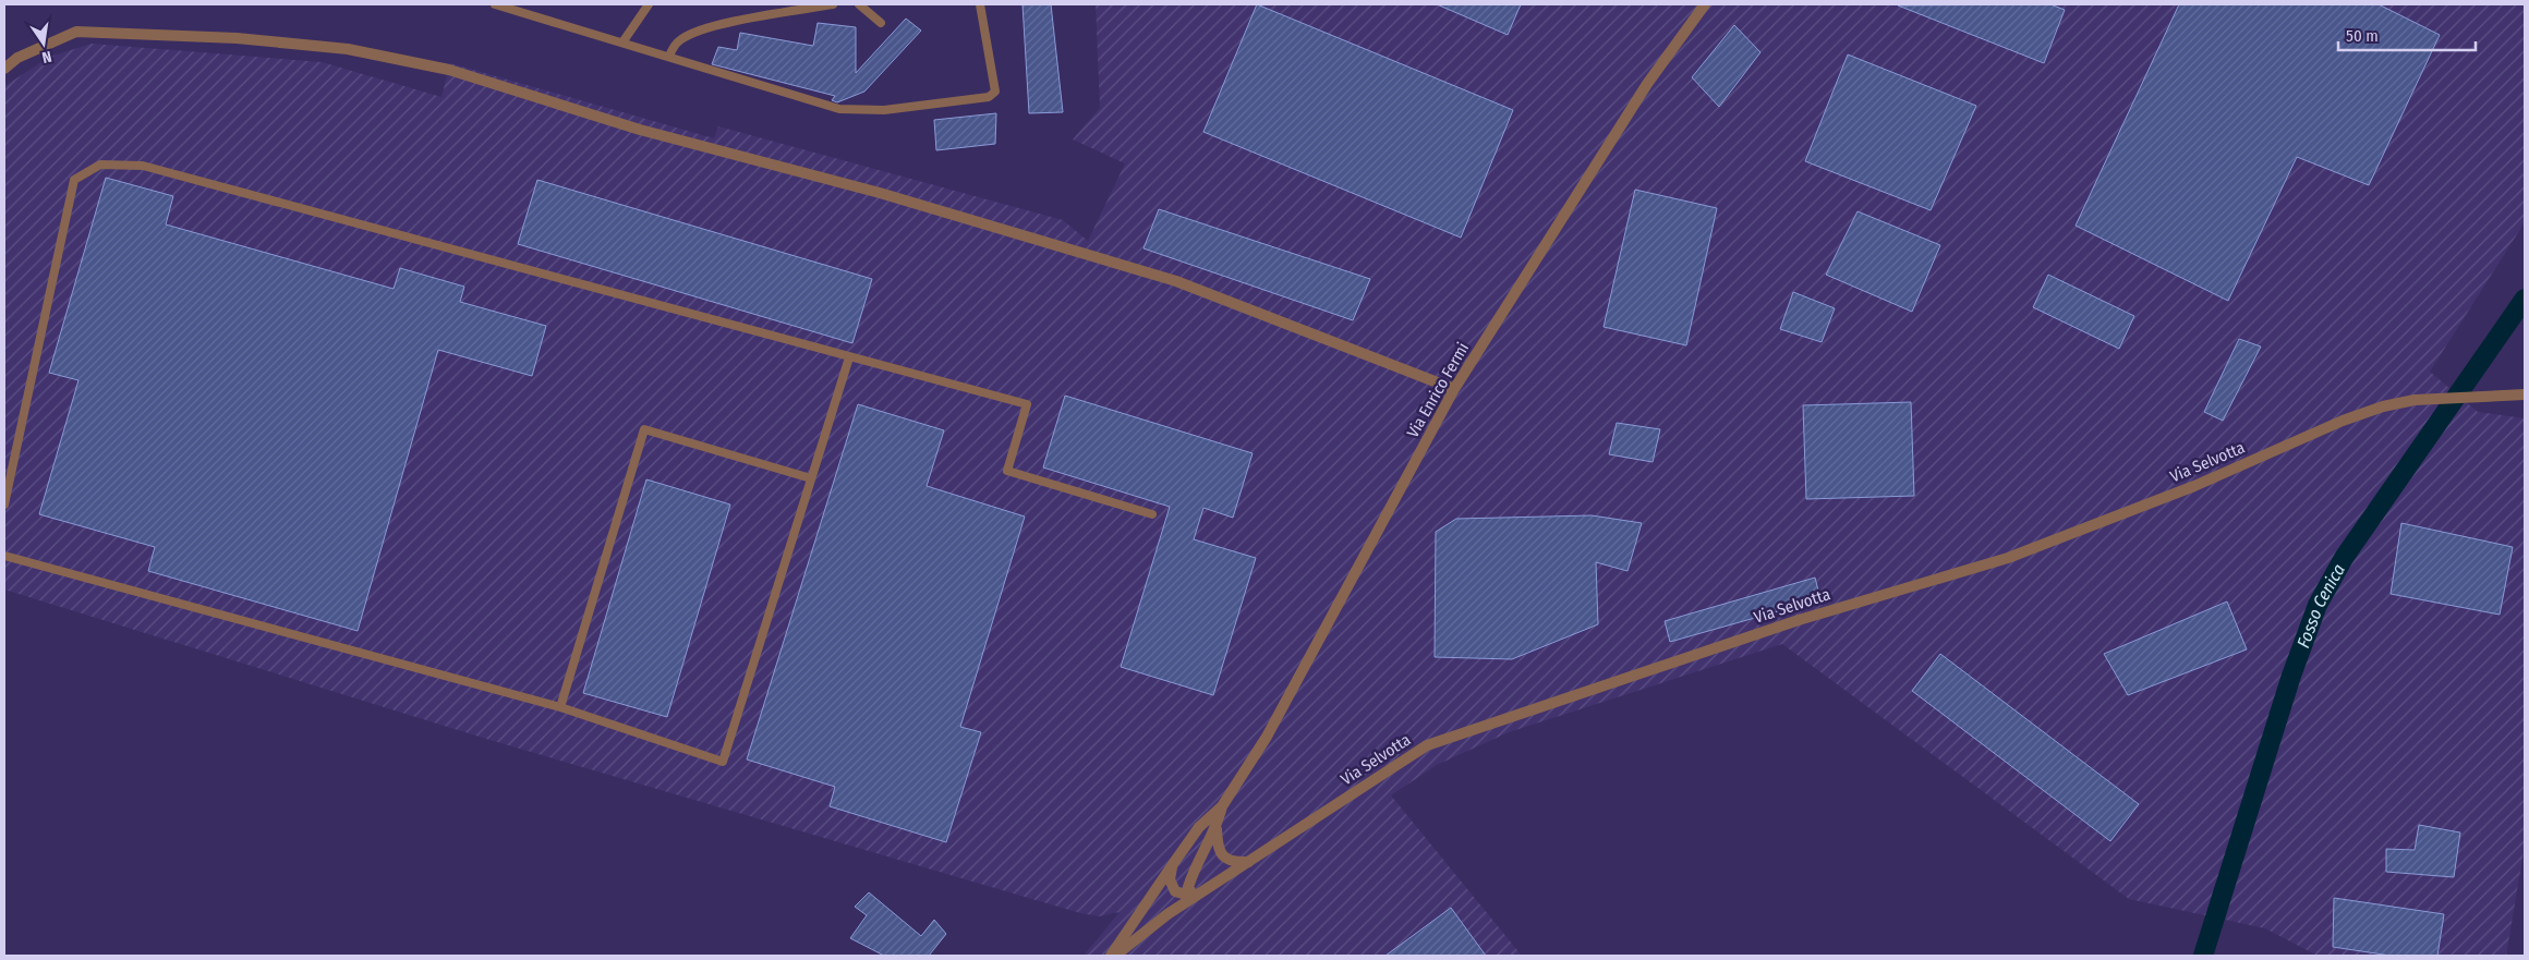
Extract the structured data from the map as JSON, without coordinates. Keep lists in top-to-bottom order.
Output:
{
  "streets": {
    "street": ["Via Enrico Fermi", "Via Selvotta"]
  },
  "crossings": [
    ["Via Enrico Fermi", "Via Selvotta"]
  ],
  "water": ["Fosso Cenica"],
  "scale_bar": "50 m",
  "north": "bottom"
}
